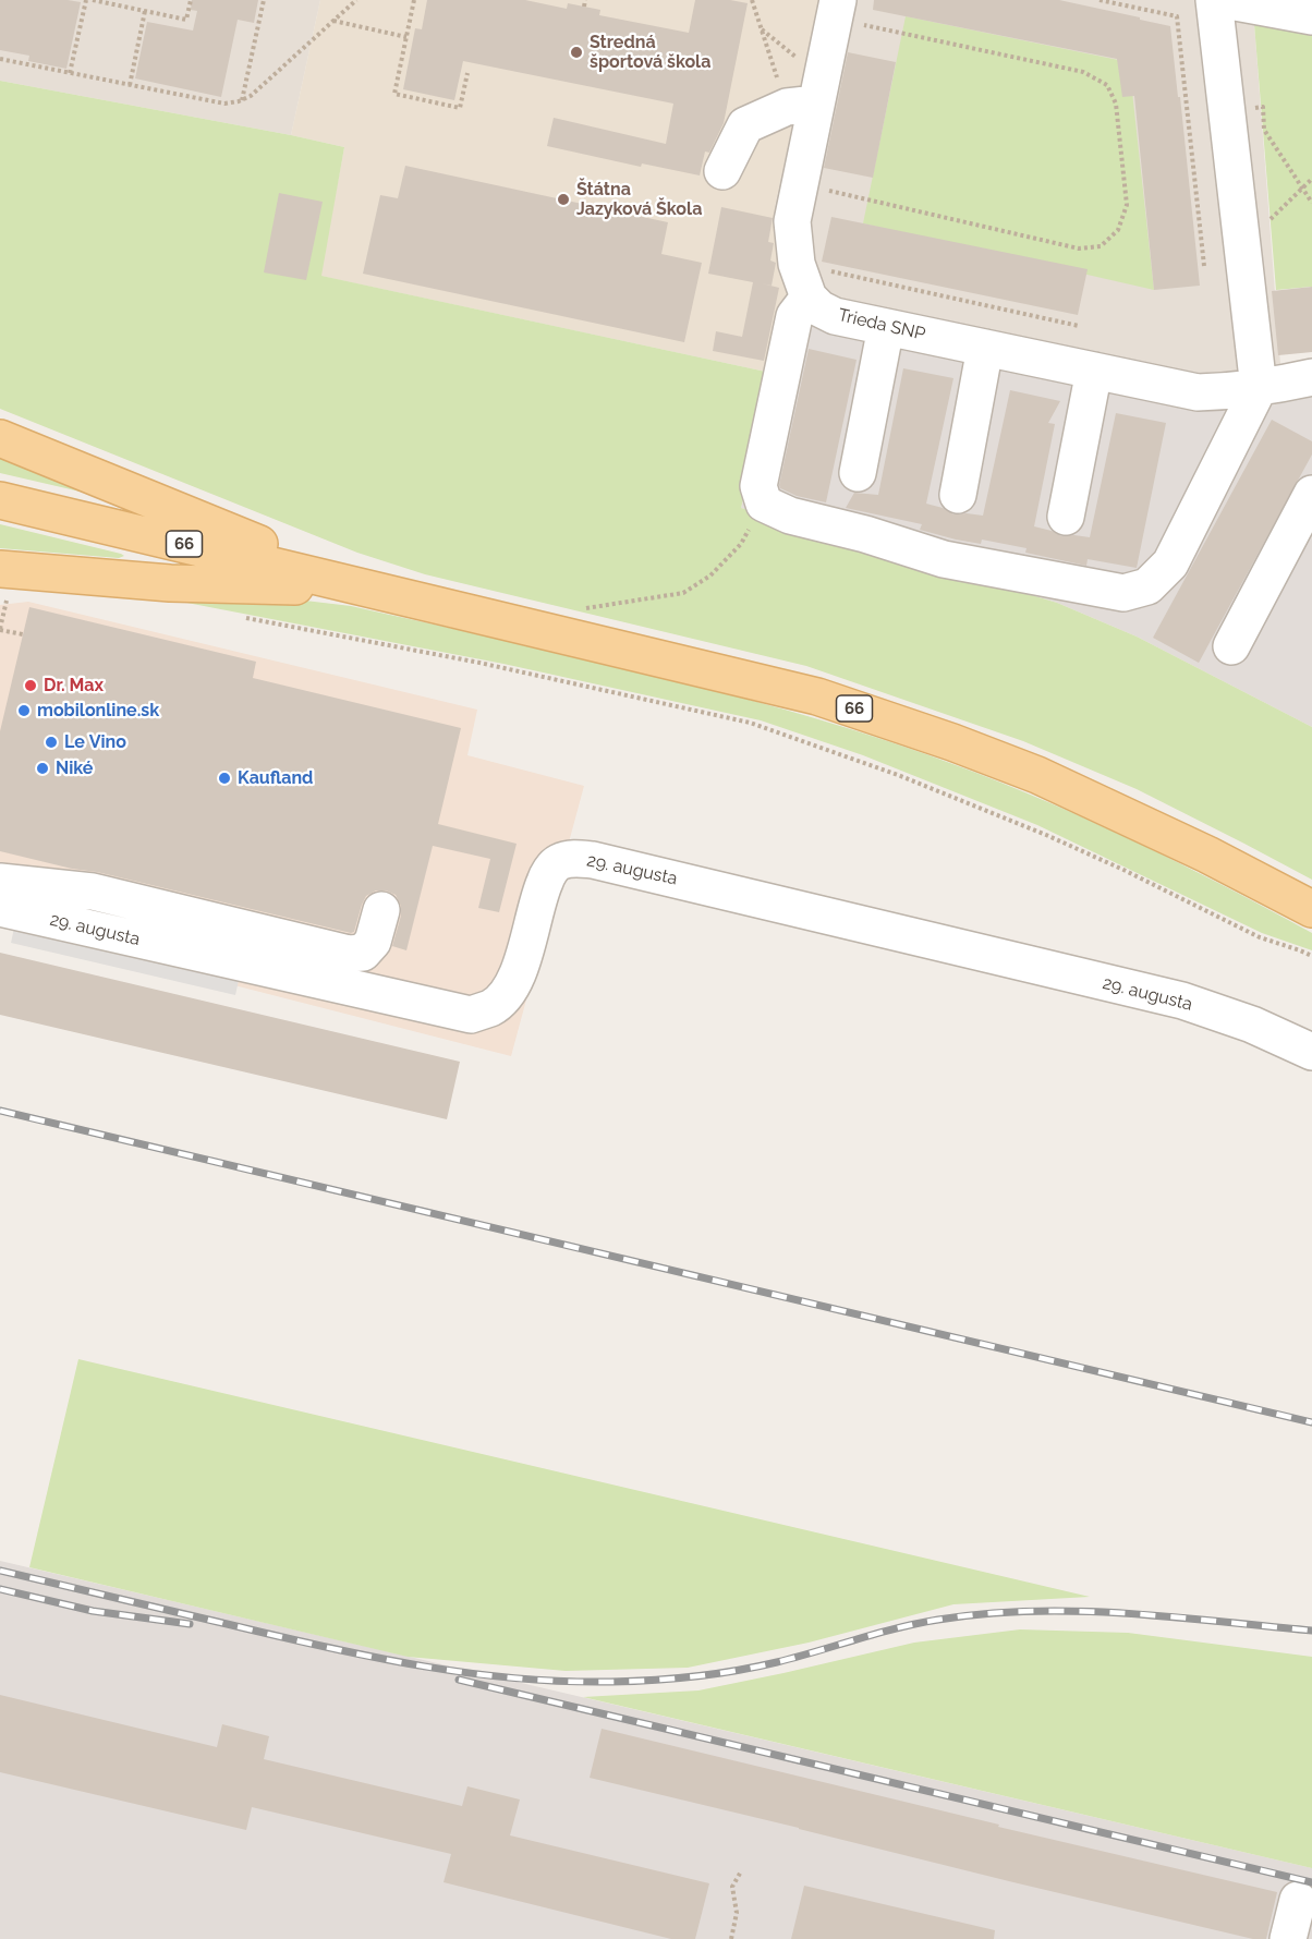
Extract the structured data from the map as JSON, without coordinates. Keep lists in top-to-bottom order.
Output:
{
  "streets": {
    "main road": ["66"],
    "street": ["Trieda SNP", "29. augusta"]
  },
  "places": [
    "Stredná športová škola",
    "Štátna Jazyková Škola",
    "Dr. Max",
    "mobilonline.sk",
    "Le Vino",
    "Niké",
    "Kaufland"
  ]
}
